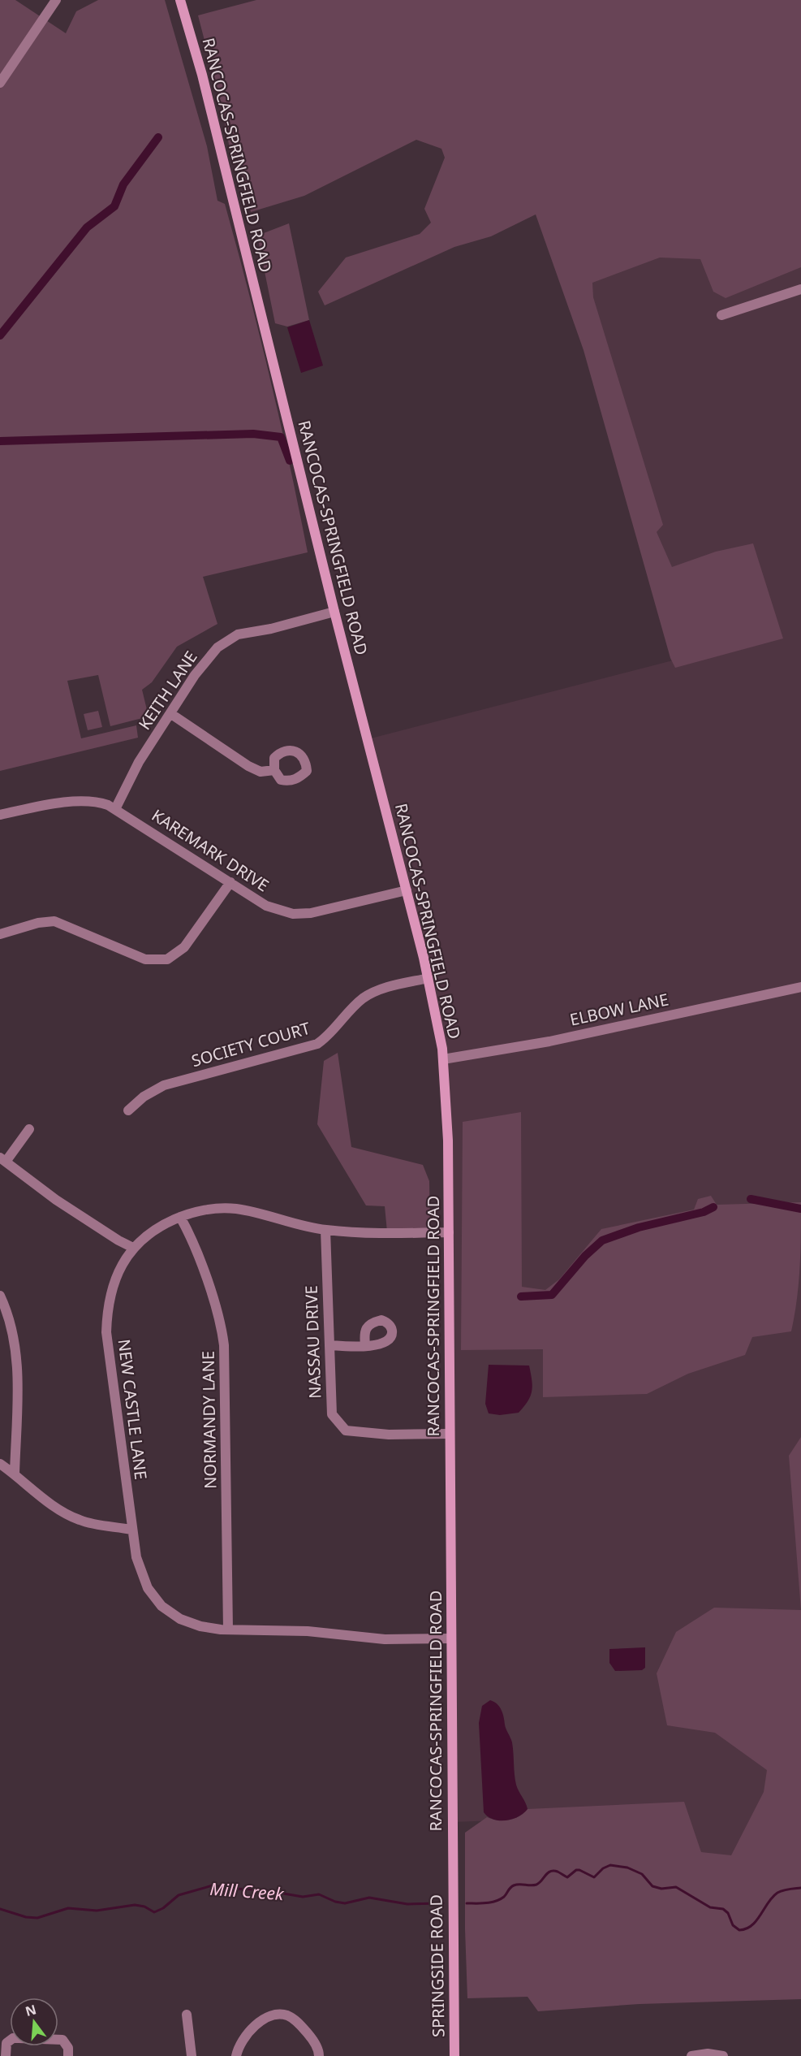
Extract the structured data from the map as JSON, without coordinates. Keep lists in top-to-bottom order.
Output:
{
  "streets": {
    "main road": ["RANCOCAS-SPRINGFIELD ROAD", "SPRINGSIDE ROAD"],
    "street": [
      "KEITH LANE",
      "KAREMARK DRIVE",
      "ELBOW LANE",
      "SOCIETY COURT",
      "NASSAU DRIVE",
      "NEW CASTLE LANE",
      "NORMANDY LANE"
    ]
  },
  "crossings": [
    ["RANCOCAS-SPRINGFIELD ROAD", "KEITH LANE"],
    ["RANCOCAS-SPRINGFIELD ROAD", "KAREMARK DRIVE"],
    ["RANCOCAS-SPRINGFIELD ROAD", "ELBOW LANE"],
    ["RANCOCAS-SPRINGFIELD ROAD", "SOCIETY COURT"],
    ["RANCOCAS-SPRINGFIELD ROAD", "NASSAU DRIVE"],
    ["RANCOCAS-SPRINGFIELD ROAD", "NEW CASTLE LANE"],
    ["RANCOCAS-SPRINGFIELD ROAD", "SPRINGSIDE ROAD"],
    ["KEITH LANE", "KAREMARK DRIVE"],
    ["NASSAU DRIVE", "NEW CASTLE LANE"],
    ["NEW CASTLE LANE", "NORMANDY LANE"]
  ],
  "water": ["Mill Creek"],
  "north": "top"
}
